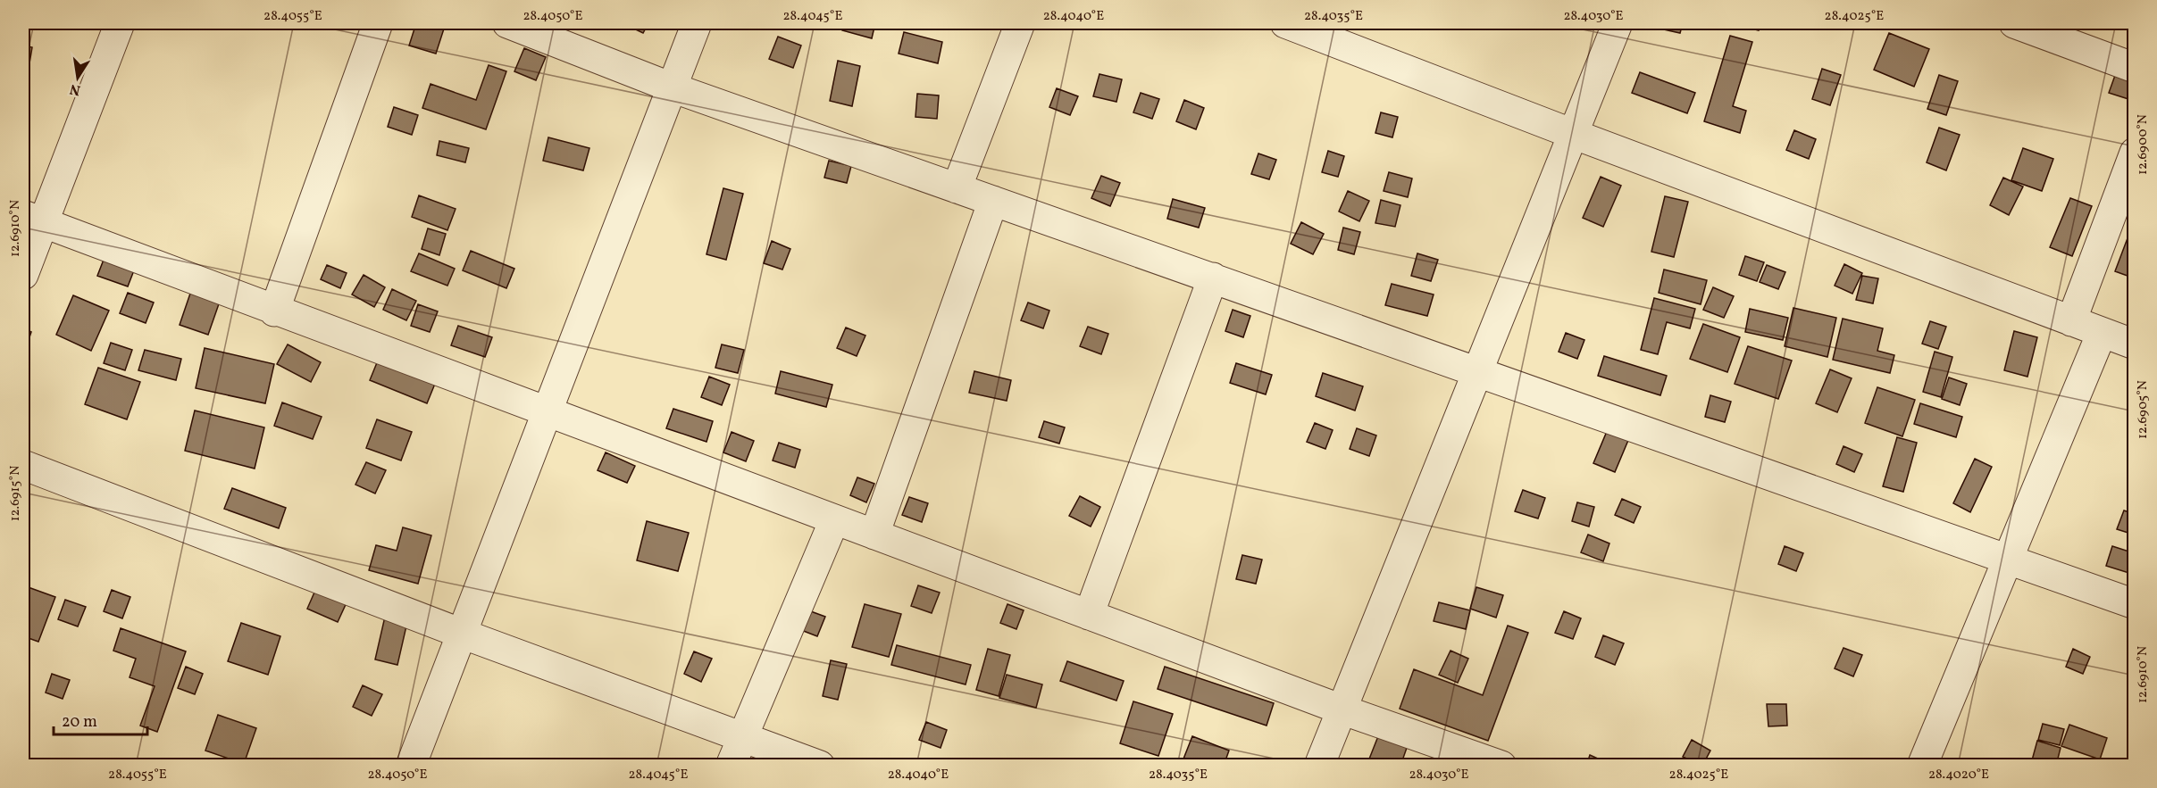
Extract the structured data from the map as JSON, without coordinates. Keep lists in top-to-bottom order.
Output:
{
  "scale_bar": "20 m",
  "north": "bottom",
  "coordinates": [
    "28.4055°E",
    "28.4050°E",
    "28.4045°E",
    "28.4040°E",
    "28.4035°E",
    "28.4030°E",
    "28.4025°E",
    "12.6900°N",
    "12.6910°N",
    "12.6905°N",
    "12.6915°N",
    "28.4020°E"
  ]
}
